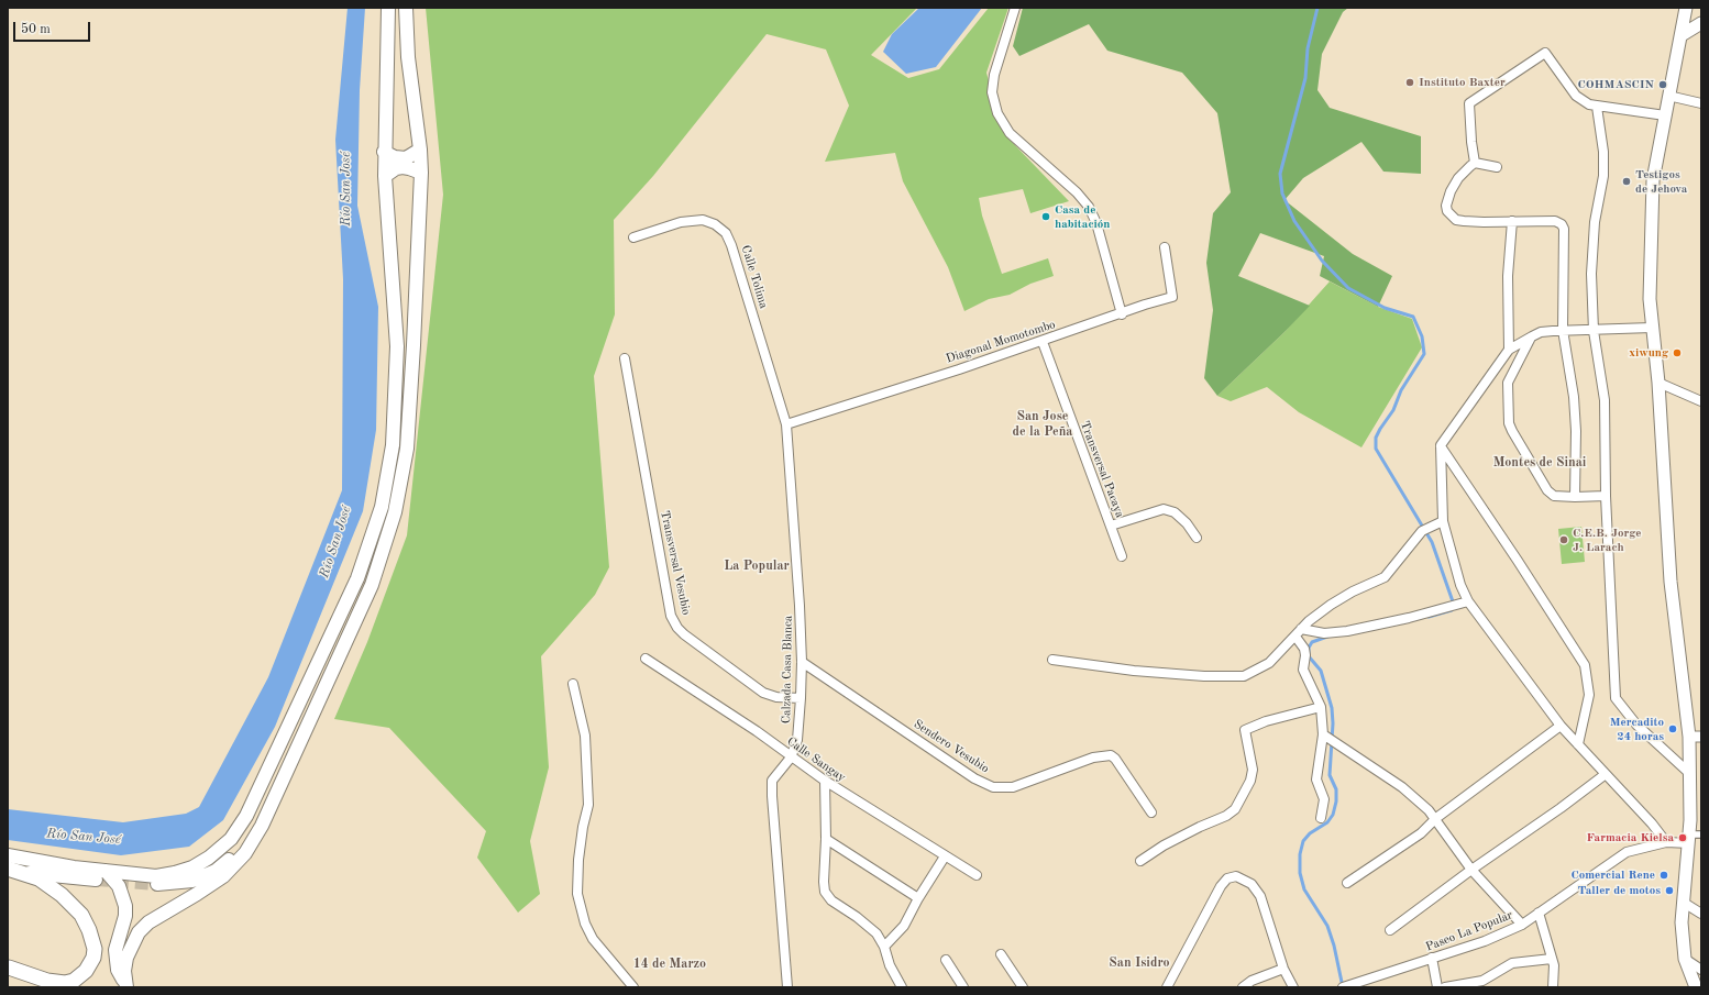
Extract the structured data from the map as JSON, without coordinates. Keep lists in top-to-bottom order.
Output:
{
  "streets": {
    "street": [
      "Calle Tolima",
      "Diagonal Momotombo",
      "Transversal Pacaya",
      "Transversal Vesubio",
      "Calzada Casa Blanca",
      "Sendero Vesubio",
      "Calle Sangay",
      "Paseo La Popular"
    ]
  },
  "crossings": [
    ["Calle Tolima", "Diagonal Momotombo"],
    ["Calle Tolima", "Calzada Casa Blanca"],
    ["Diagonal Momotombo", "Transversal Pacaya"],
    ["Diagonal Momotombo", "Calzada Casa Blanca"],
    ["Transversal Vesubio", "Calzada Casa Blanca"],
    ["Calzada Casa Blanca", "Sendero Vesubio"],
    ["Calzada Casa Blanca", "Calle Sangay"]
  ],
  "districts": [
    "San Jose de la Peña",
    "Montes de Sinai",
    "La Popular",
    "San Isidro",
    "14 de Marzo"
  ],
  "water": ["Río San José"],
  "places": [
    "Instituto Baxter",
    "COHMASCIN",
    "Testigos de Jehova",
    "Casa de habitación",
    "xiwung",
    "C.E.B. Jorge J. Larach",
    "Mercadito 24 horas",
    "Farmacia Kielsa",
    "Comercial Rene",
    "Taller de motos"
  ],
  "scale_bar": "50 m"
}
